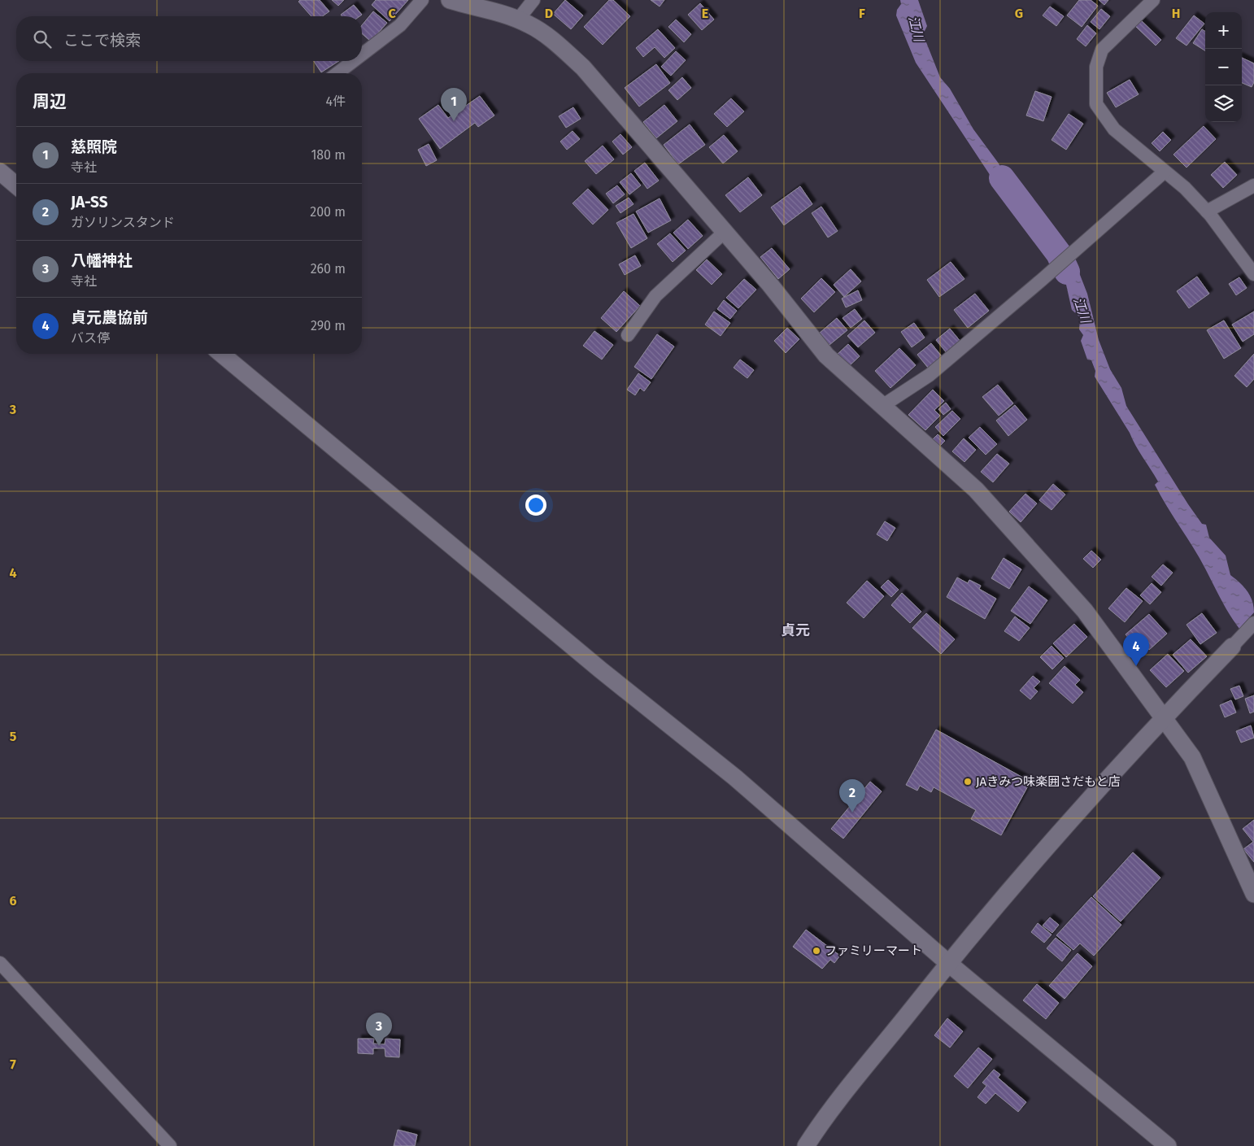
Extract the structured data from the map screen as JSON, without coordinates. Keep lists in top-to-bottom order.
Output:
{
  "districts": ["貞元"],
  "water": ["江川"],
  "places": ["JAきみつ味楽囲さだもと店", "ファミリーマート"],
  "page": {
    "map_buttons": ["+", "−"],
    "search": "ここで検索",
    "heading": ["周辺", "4件"],
    "pins": [
      "1",
      "4",
      "2",
      "3"
    ],
    "list": [
      {
        "mark": "1",
        "name": "慈照院",
        "note": "寺社",
        "value": "180 m"
      },
      {
        "mark": "2",
        "name": "JA-SS",
        "note": "ガソリンスタンド",
        "value": "200 m"
      },
      {
        "mark": "3",
        "name": "八幡神社",
        "note": "寺社",
        "value": "260 m"
      },
      {
        "mark": "4",
        "name": "貞元農協前",
        "note": "バス停",
        "value": "290 m"
      }
    ]
  },
  "grid": {
    "columns": [
      "C",
      "D",
      "E",
      "F",
      "G",
      "H"
    ],
    "rows": [
      "3",
      "4",
      "5",
      "6",
      "7"
    ]
  }
}
